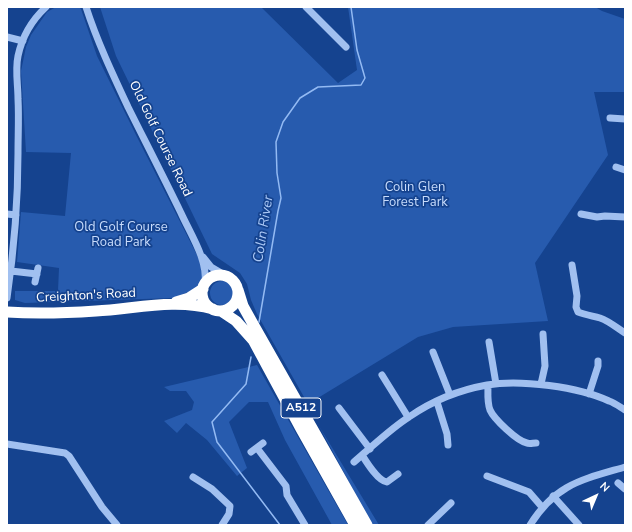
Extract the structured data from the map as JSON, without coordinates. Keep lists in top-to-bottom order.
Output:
{
  "streets": {
    "highway": ["Creighton's Road", "A512"],
    "street": ["Old Golf Course Road"]
  },
  "crossings": [
    ["Old Golf Course Road", "Creighton's Road"],
    ["Old Golf Course Road", "A512"],
    ["Creighton's Road", "A512"]
  ],
  "water": ["Colin River"],
  "parks": ["Colin Glen Forest Park", "Old Golf Course Road Park"],
  "north": "top right"
}
